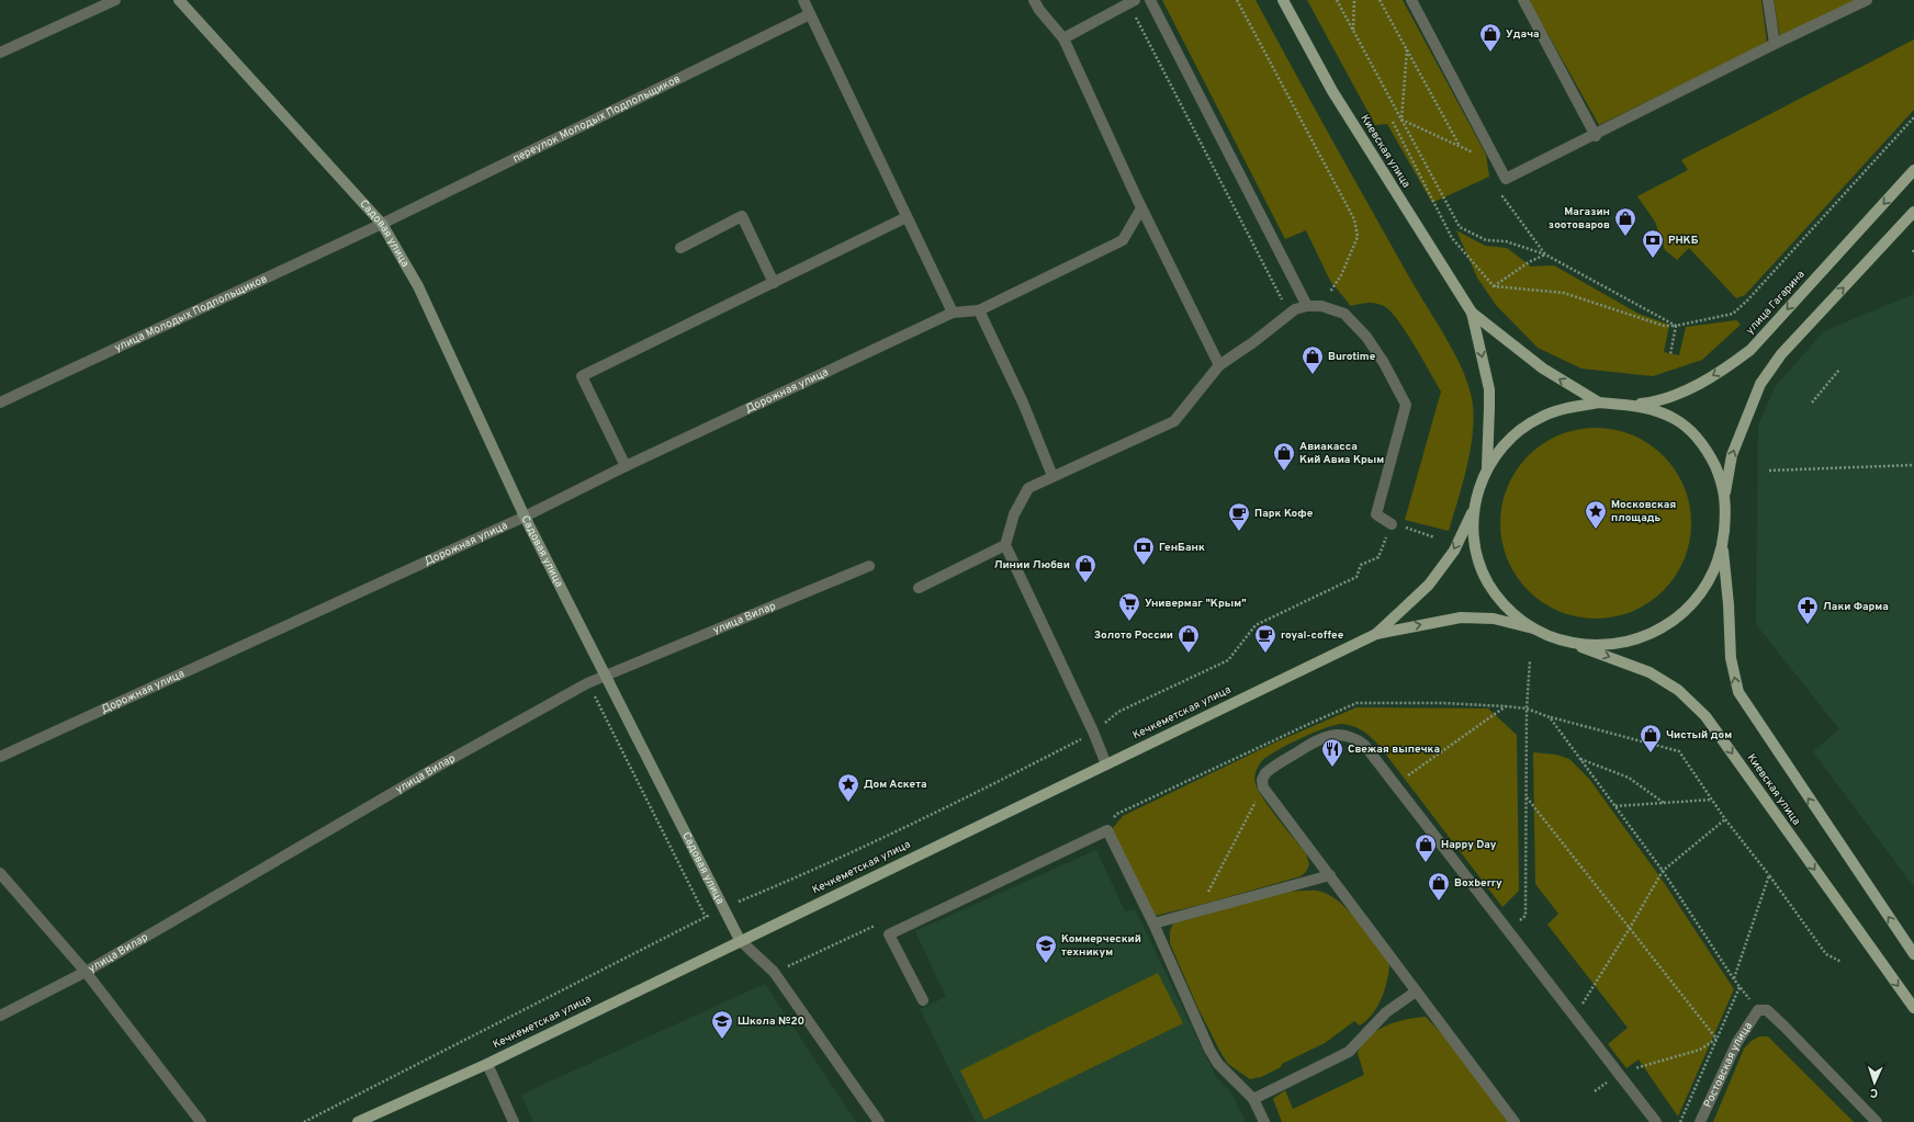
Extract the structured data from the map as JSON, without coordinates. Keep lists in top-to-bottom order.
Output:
{
  "streets": {
    "main road": [
      "Киевская улица",
      "Садовая улица",
      "улица Гагарина",
      "Кечкеметская улица"
    ],
    "street": [
      "переулок Молодых Подпольщиков",
      "улица Молодых Подпольщиков",
      "Дорожная улица",
      "улица Вилар",
      "Ростовская улица"
    ]
  },
  "crossings": [
    ["переулок Молодых Подпольщиков", "Садовая улица"],
    ["переулок Молодых Подпольщиков", "улица Молодых Подпольщиков"],
    ["Садовая улица", "улица Молодых Подпольщиков"],
    ["Садовая улица", "Дорожная улица"],
    ["Садовая улица", "улица Вилар"],
    ["Садовая улица", "Кечкеметская улица"]
  ],
  "places": {
    "shop": [
      "Удача",
      "Магазин зоотоваров",
      "Burotime",
      "Авиакасса Кий Авиа Крым",
      "Линии Любви",
      "Золото России",
      "Чистый дом",
      "Happy Day",
      "Boxberry"
    ],
    "bank": ["РНКБ", "ГенБанк"],
    "place": ["Московская площадь", "Дом Аскета"],
    "cafe": ["Парк Кофе", "royal-coffee"],
    "supermarket": ["Универмаг \"Крым\""],
    "pharmacy": ["Лаки Фарма"],
    "restaurant": ["Свежая выпечка"],
    "school or university": ["Коммерческий техникум", "Школа №20"]
  },
  "north": "bottom"
}
